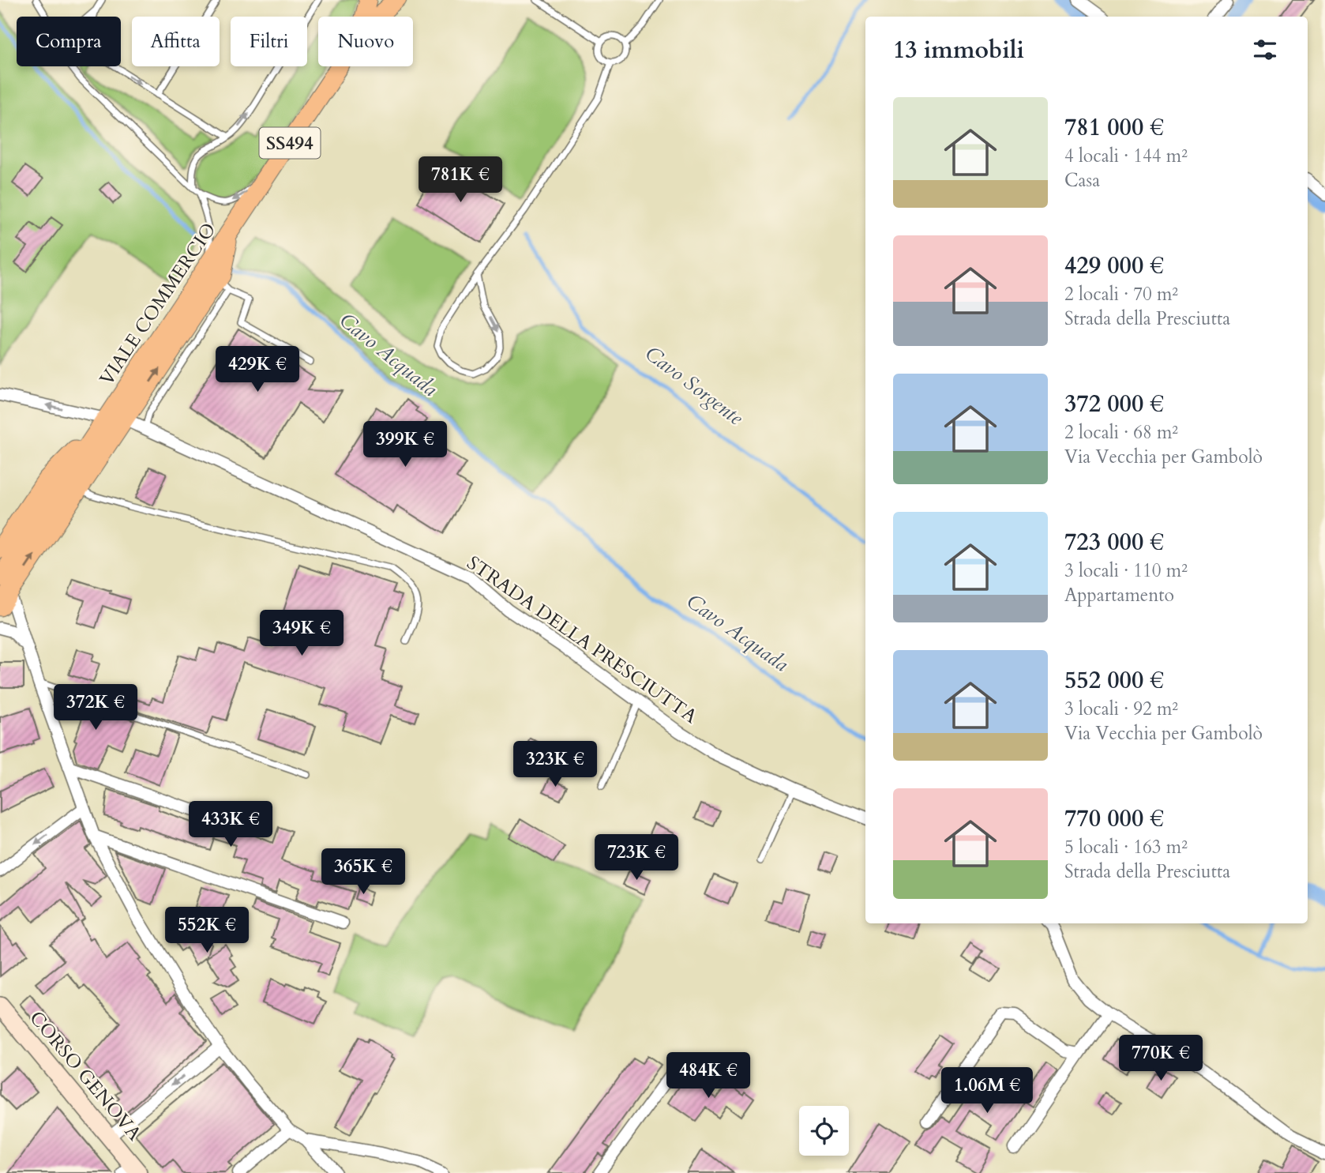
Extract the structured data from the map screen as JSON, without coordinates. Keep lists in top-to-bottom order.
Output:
{
  "streets": {
    "main road": ["SS494", "VIALE COMMERCIO", "CORSO GENOVA"],
    "street": ["STRADA DELLA PRESCIUTTA"]
  },
  "water": ["Cavo Acquada", "Cavo Sorgente"],
  "page": {
    "chip": [
      "Compra",
      "Affitta",
      "Filtri",
      "Nuovo"
    ],
    "heading": "13 immobili",
    "list": [
      {
        "name": "781 000 €",
        "note": "4 locali · 144 m² · Casa"
      },
      {
        "name": "429 000 €",
        "note": "2 locali · 70 m² · Strada della Presciutta"
      },
      {
        "name": "372 000 €",
        "note": "2 locali · 68 m² · Via Vecchia per Gambolò"
      },
      {
        "name": "723 000 €",
        "note": "3 locali · 110 m² · Appartamento"
      },
      {
        "name": "552 000 €",
        "note": "3 locali · 92 m² · Via Vecchia per Gambolò"
      },
      {
        "name": "770 000 €",
        "note": "5 locali · 163 m² · Strada della Presciutta"
      }
    ],
    "price": [
      "781K €",
      "429K €",
      "399K €",
      "349K €",
      "372K €",
      "323K €",
      "433K €",
      "723K €",
      "365K €",
      "552K €",
      "770K €",
      "484K €",
      "1.06M €"
    ]
  }
}
